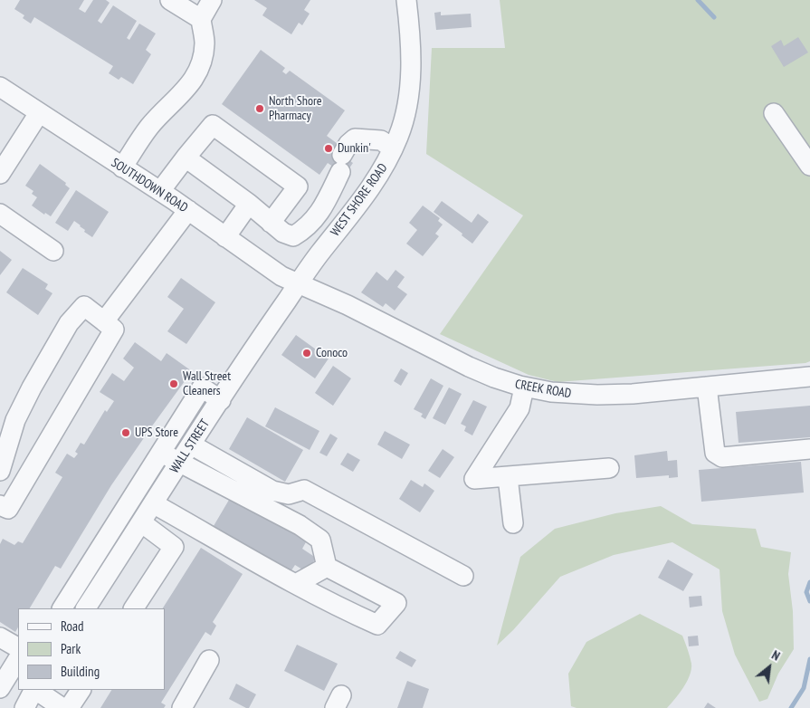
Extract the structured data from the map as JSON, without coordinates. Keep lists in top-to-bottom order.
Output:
{
  "streets": {
    "street": [
      "SOUTHDOWN ROAD",
      "WEST SHORE ROAD",
      "CREEK ROAD",
      "WALL STREET"
    ]
  },
  "crossings": [
    ["SOUTHDOWN ROAD", "WEST SHORE ROAD"],
    ["SOUTHDOWN ROAD", "CREEK ROAD"],
    ["SOUTHDOWN ROAD", "WALL STREET"],
    ["WEST SHORE ROAD", "CREEK ROAD"],
    ["WEST SHORE ROAD", "WALL STREET"],
    ["CREEK ROAD", "WALL STREET"]
  ],
  "places": [
    "North Shore Pharmacy",
    "Dunkin'",
    "Conoco",
    "Wall Street Cleaners",
    "UPS Store"
  ],
  "legend": ["Road", "Park", "Building"],
  "north": "top right"
}
